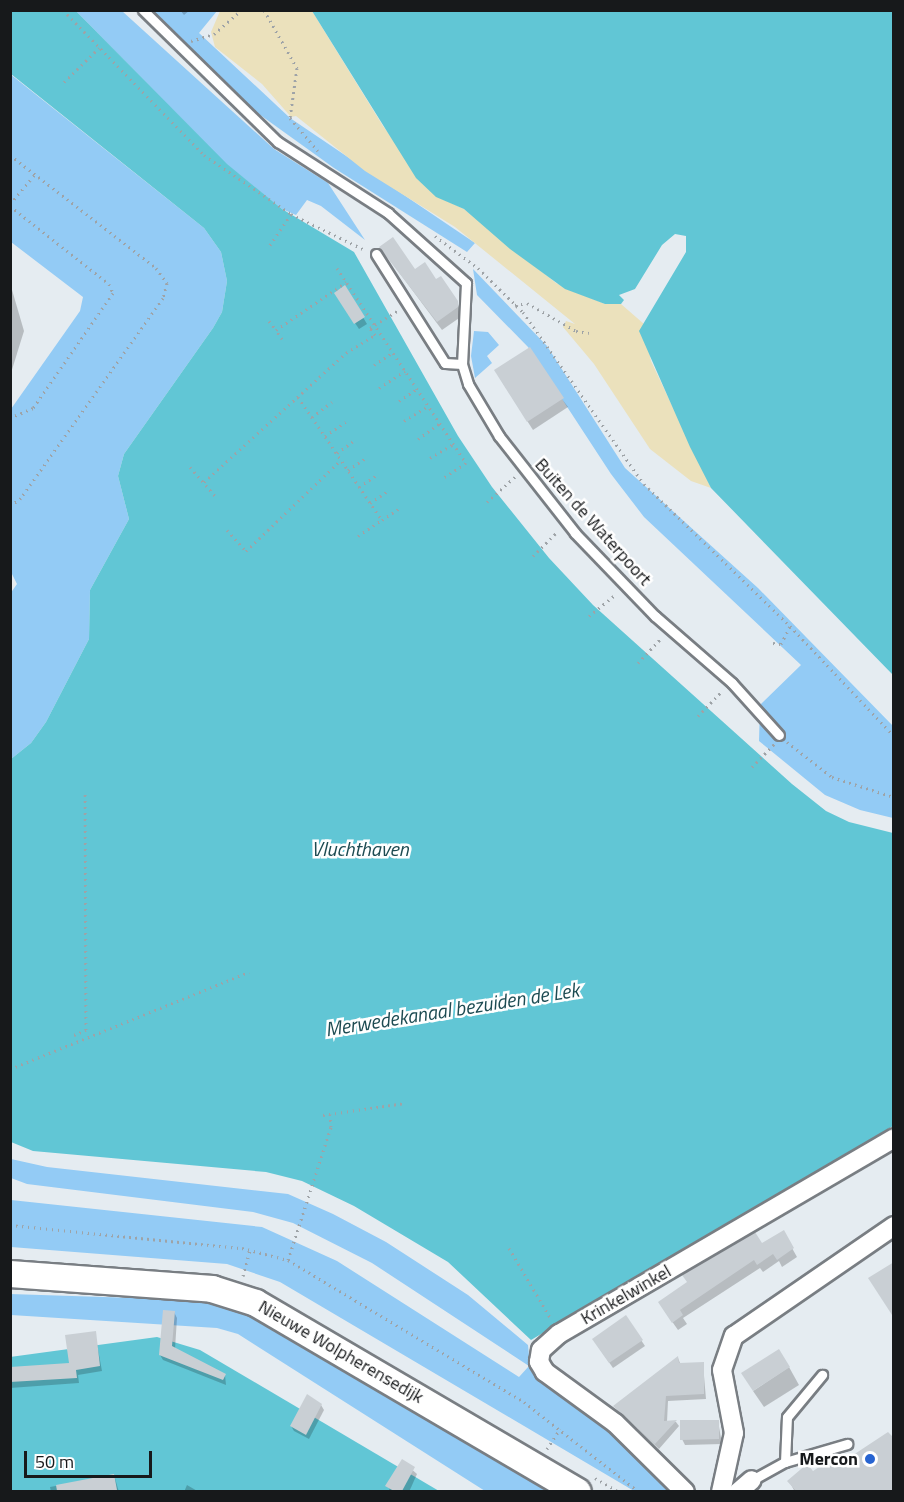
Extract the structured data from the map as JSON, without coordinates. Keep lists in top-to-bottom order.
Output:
{
  "streets": {
    "street": ["Krinkelwinkel", "Nieuwe Wolpherensedijk"],
    "lane": ["Buiten de Waterpoort"]
  },
  "water": ["Vluchthaven", "Merwedekanaal bezuiden de Lek"],
  "places": ["Mercon"],
  "scale_bar": "50 m"
}
